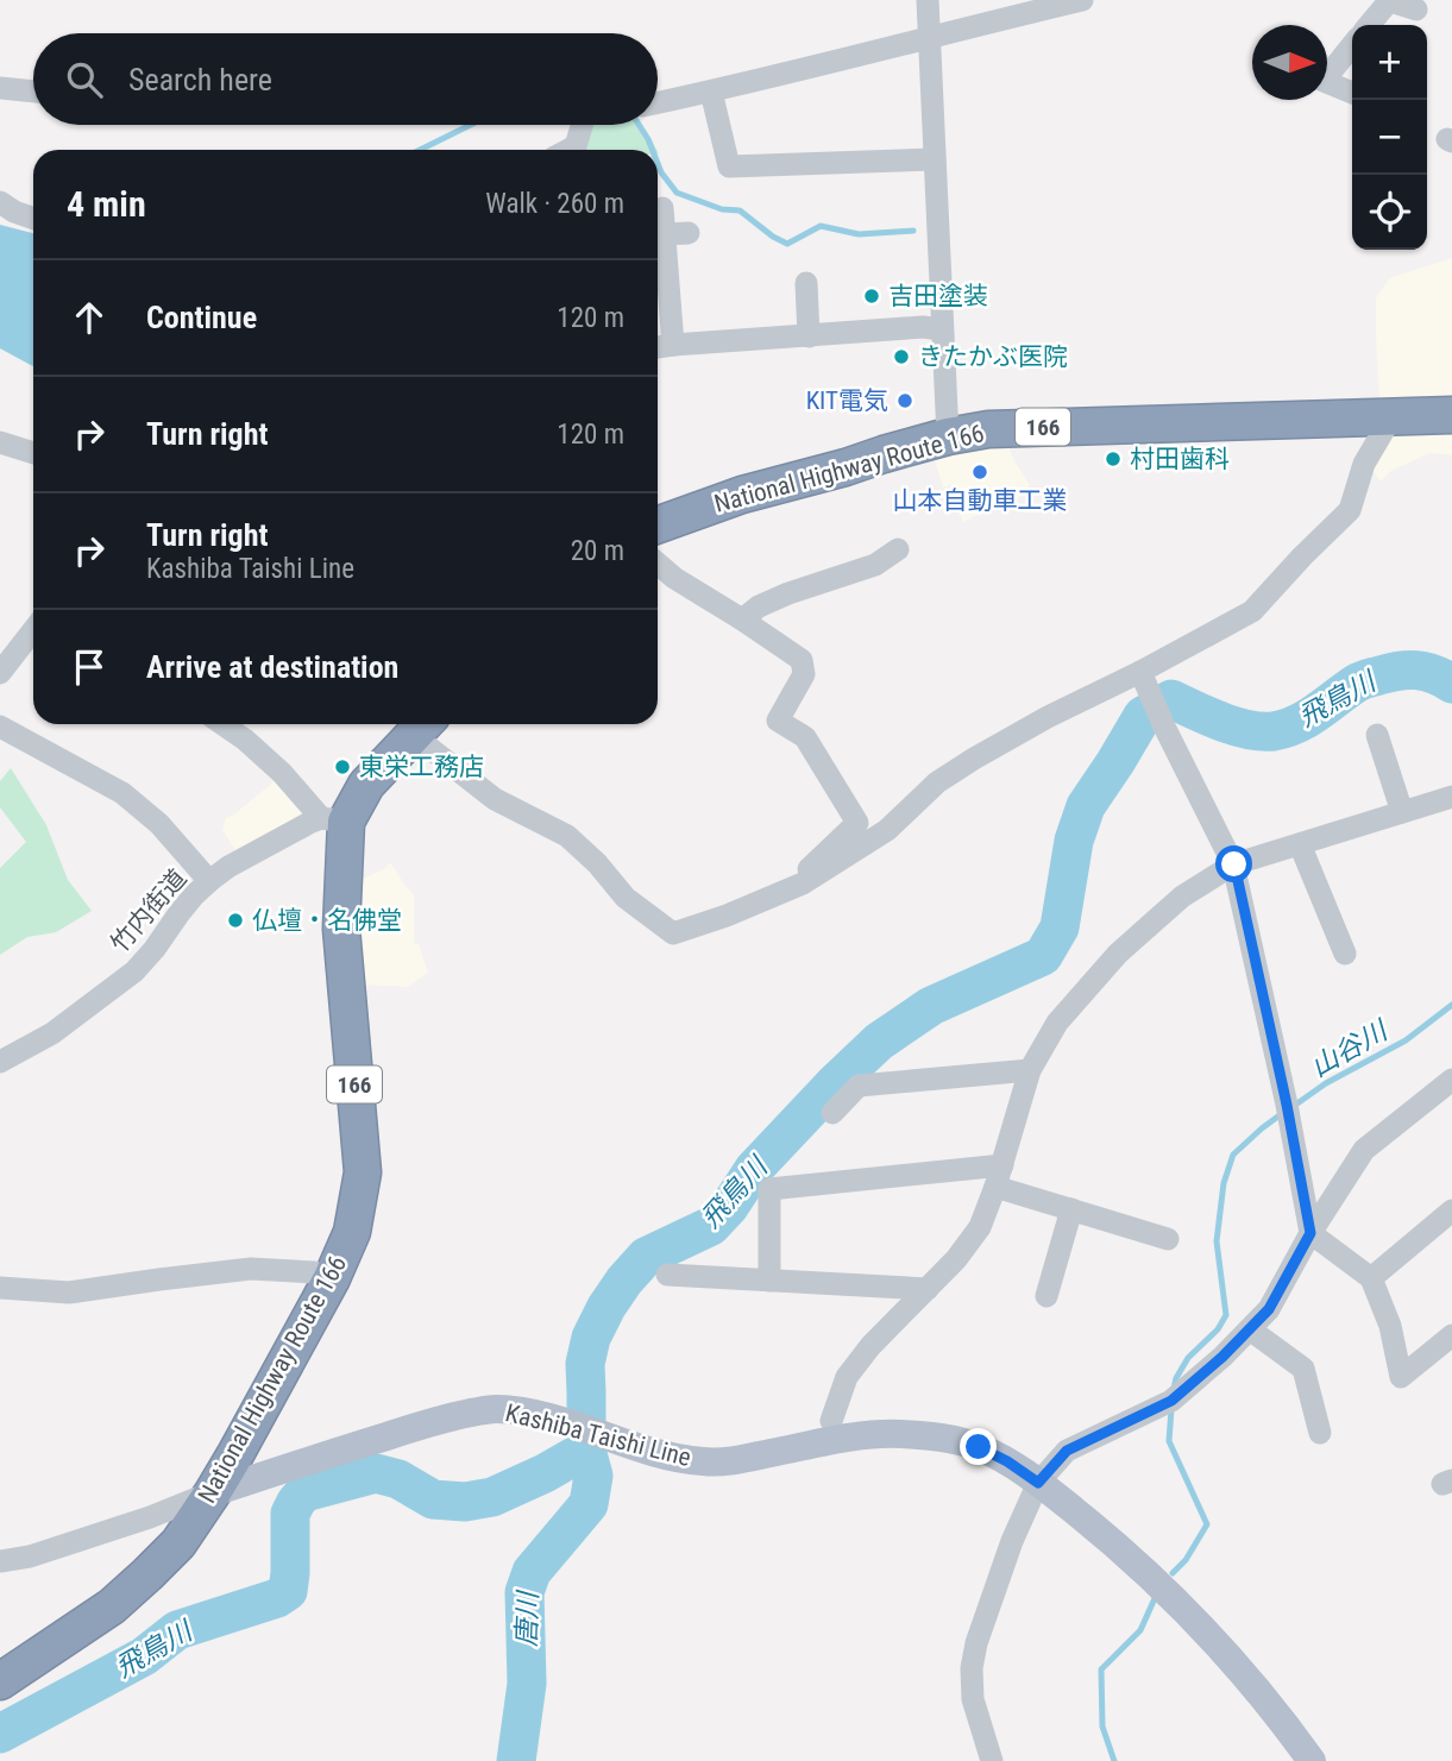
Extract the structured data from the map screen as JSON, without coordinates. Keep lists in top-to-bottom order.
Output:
{
  "streets": {
    "highway": ["166", "National Highway Route 166"],
    "main road": ["Kashiba Taishi Line"],
    "street": ["竹内街道"]
  },
  "crossings": [
    ["National Highway Route 166", "竹内街道"],
    ["National Highway Route 166", "Kashiba Taishi Line"]
  ],
  "water": ["飛鳥川", "山谷川", "唐川"],
  "places": [
    "吉田塗装",
    "きたかぶ医院",
    "KIT電気",
    "村田歯科",
    "山本自動車工業",
    "東栄工務店",
    "仏壇・名佛堂"
  ],
  "north": "right",
  "page": {
    "map_buttons": ["+", "−"],
    "search": "Search here",
    "heading": ["4 min", "Walk · 260 m"],
    "list": [
      ["Continue", "120 m"],
      ["Turn right", "120 m"],
      ["Turn right", "Kashiba Taishi Line", "20 m"],
      "Arrive at destination"
    ]
  }
}
